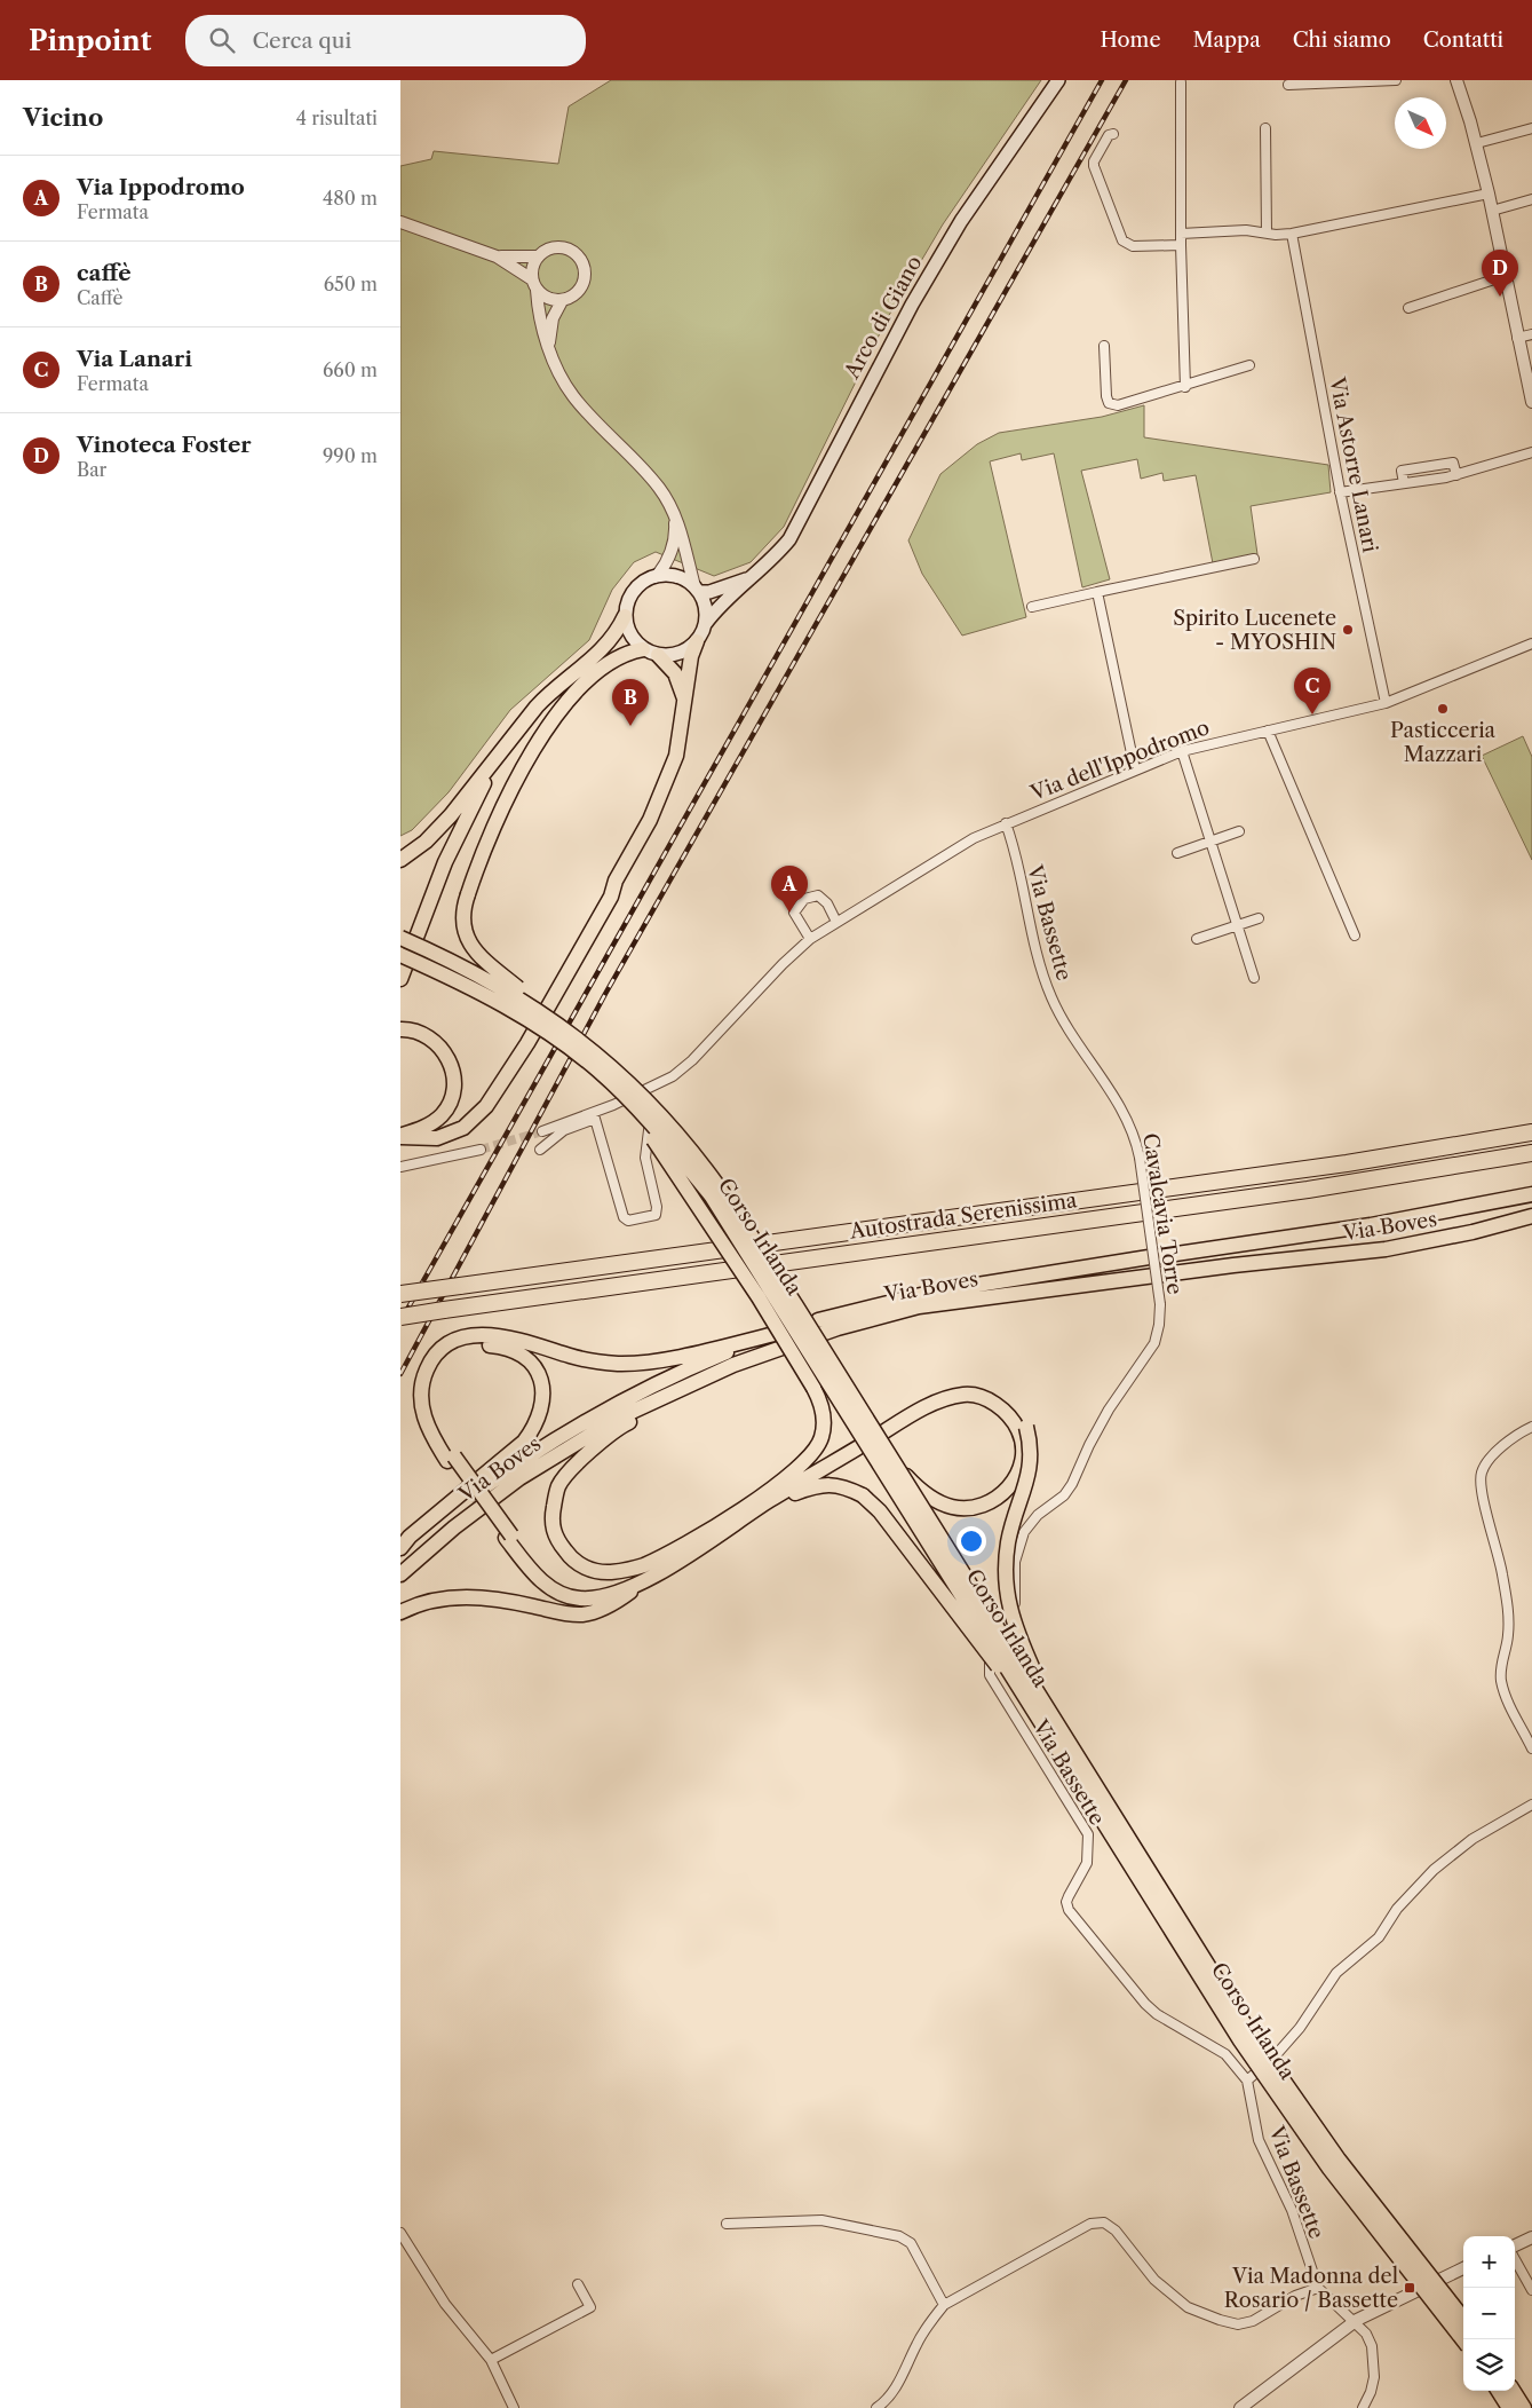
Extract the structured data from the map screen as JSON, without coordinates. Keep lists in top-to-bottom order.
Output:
{
  "streets": {
    "highway": ["Autostrada Serenissima", "Via Boves", "Corso Irlanda"],
    "main road": ["Arco di Giano"],
    "street": [
      "Via Astorre Lanari",
      "Via dell'Ippodromo",
      "Via Bassette",
      "Cavalcavia Torre"
    ]
  },
  "crossings": [
    ["Via Astorre Lanari", "Via dell'Ippodromo"],
    ["Via dell'Ippodromo", "Via Bassette"],
    ["Via Bassette", "Cavalcavia Torre"]
  ],
  "places": {
    "other": ["Spirito Lucenete - MYOSHIN", "Pasticceria Mazzari"],
    "transit": ["Via Madonna del Rosario / Bassette"]
  },
  "north": "bottom right",
  "page": {
    "header": "Pinpoint",
    "search": "Cerca qui",
    "nav": [
      "Home",
      "Mappa",
      "Chi siamo",
      "Contatti"
    ],
    "heading": ["Vicino", "4 risultati"],
    "list": [
      {
        "mark": "A",
        "name": "Via Ippodromo",
        "note": "Fermata",
        "value": "480 m"
      },
      {
        "mark": "B",
        "name": "caffè",
        "note": "Caffè",
        "value": "650 m"
      },
      {
        "mark": "C",
        "name": "Via Lanari",
        "note": "Fermata",
        "value": "660 m"
      },
      {
        "mark": "D",
        "name": "Vinoteca Foster",
        "note": "Bar",
        "value": "990 m"
      }
    ],
    "pins": [
      "D",
      "C",
      "B",
      "A"
    ],
    "map_buttons": ["+", "−"]
  }
}
